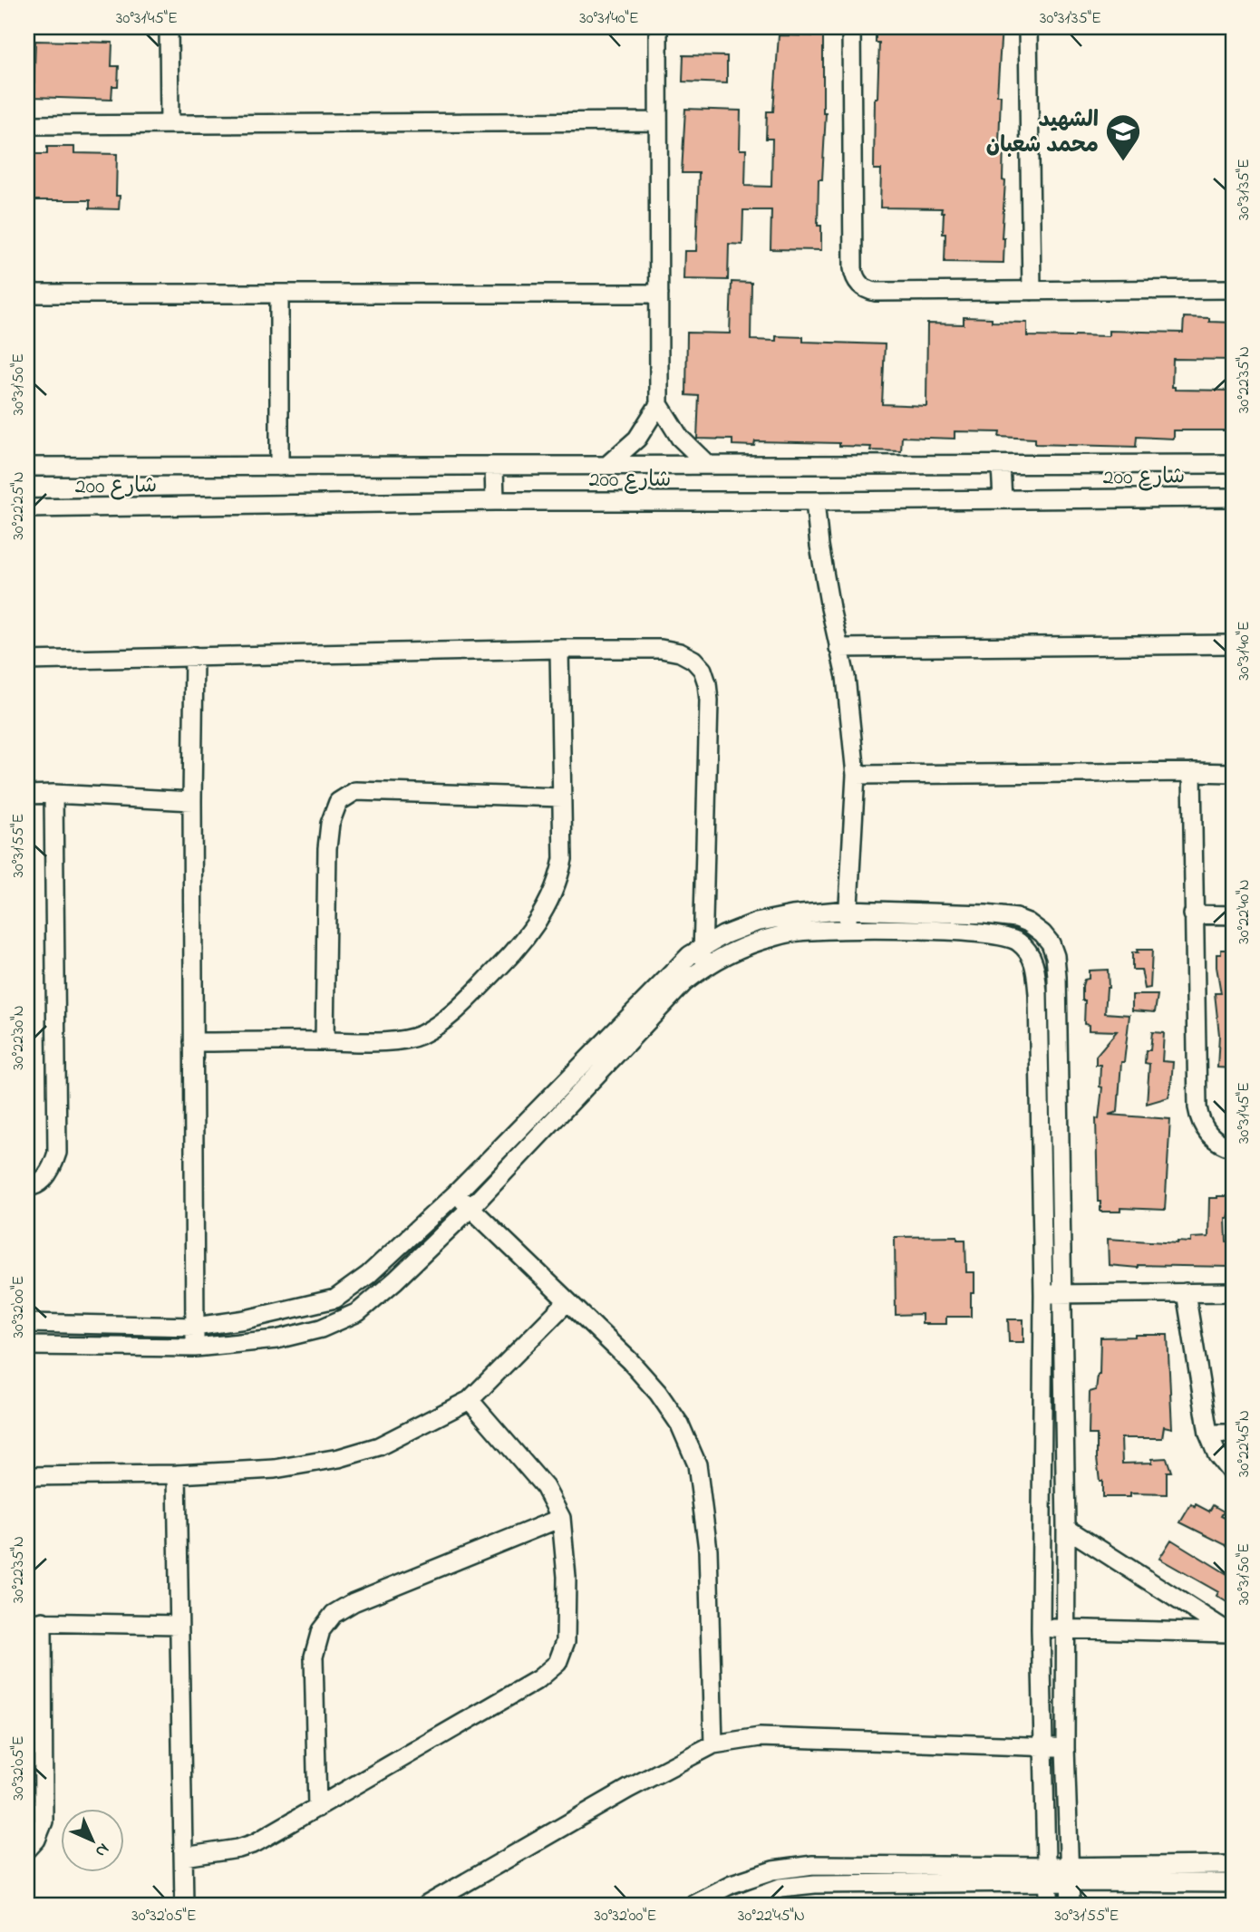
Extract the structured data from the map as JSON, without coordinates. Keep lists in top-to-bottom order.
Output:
{
  "streets": {
    "street": ["شارع 200"]
  },
  "places": {
    "school or university": ["الشهيد محمد شعبان"]
  },
  "north": "bottom right",
  "coordinates": [
    "30°31'45\"E",
    "30°31'40\"E",
    "30°31'35\"E",
    "30°22'35\"N",
    "30°31'50\"E",
    "30°22'25\"N",
    "30°31'55\"E",
    "30°22'40\"N",
    "30°22'30\"N",
    "30°32'00\"E",
    "30°22'45\"N",
    "30°32'05\"E"
  ]
}
